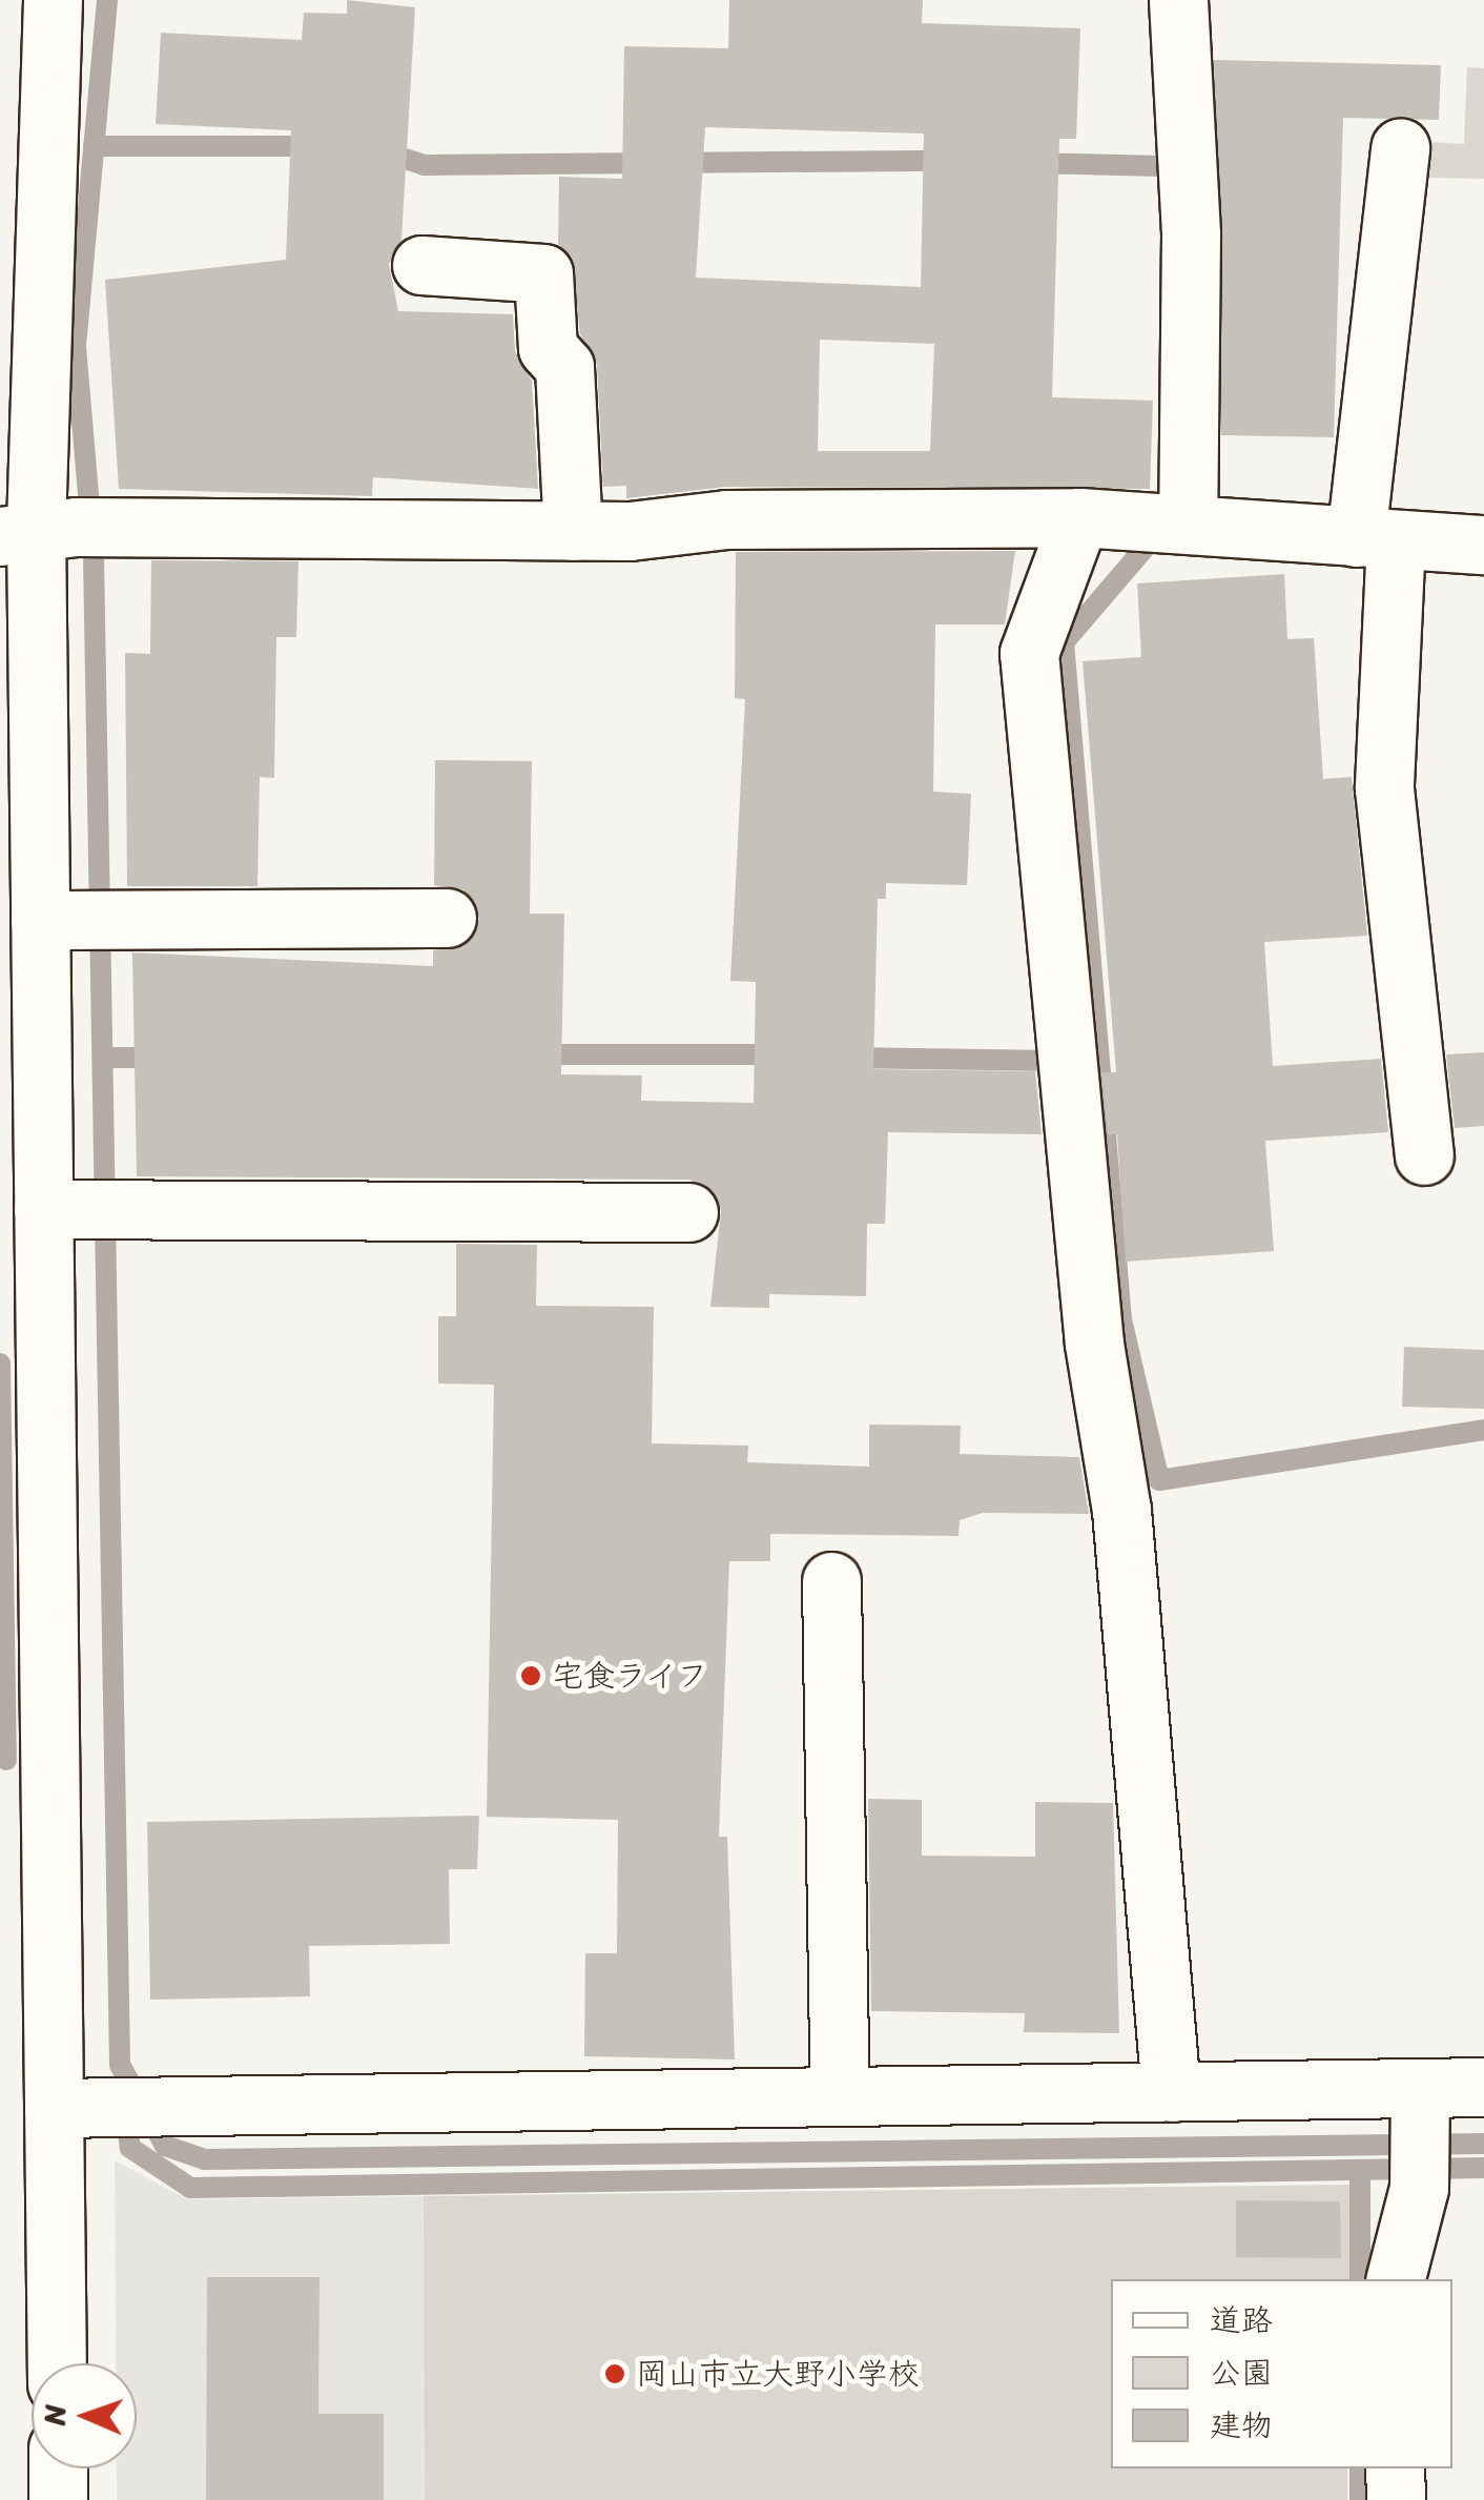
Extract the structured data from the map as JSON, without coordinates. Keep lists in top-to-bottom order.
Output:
{
  "places": ["宅食ライフ", "岡山市立大野小学校"],
  "legend": ["道路", "公園", "建物"],
  "north": "left"
}
